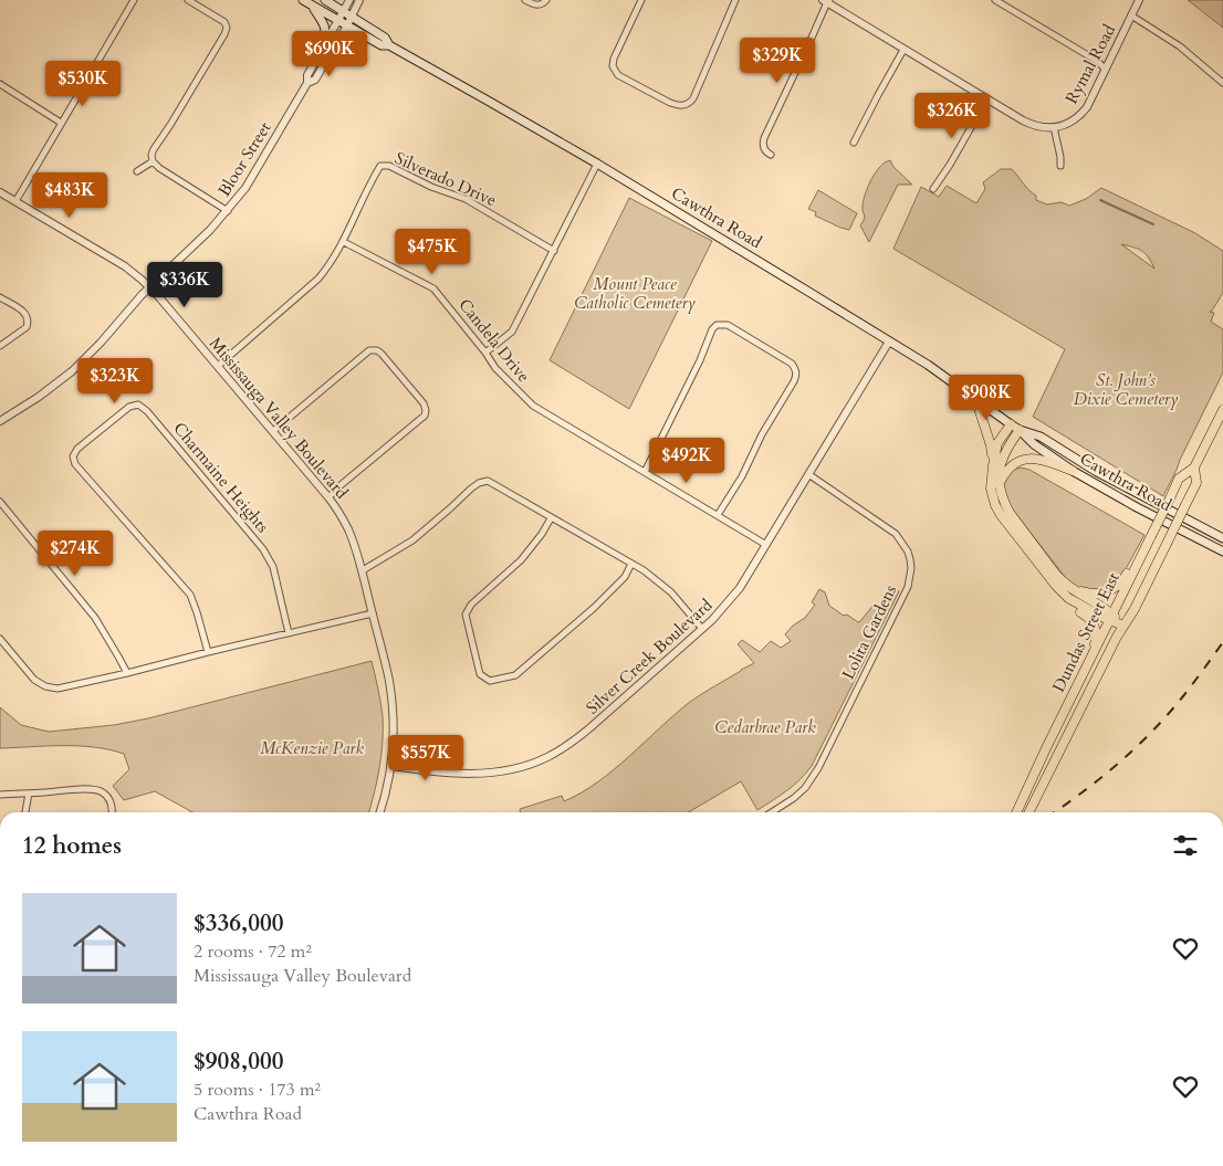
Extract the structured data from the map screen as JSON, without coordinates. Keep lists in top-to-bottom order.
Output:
{
  "streets": {
    "main road": ["Cawthra Road", "Dundas Street East"],
    "street": [
      "Rymal Road",
      "Bloor Street",
      "Silverado Drive",
      "Candela Drive",
      "Mississauga Valley Boulevard",
      "Charmaine Heights",
      "Lolita Gardens",
      "Silver Creek Boulevard"
    ]
  },
  "crossings": [
    ["Bloor Street", "Cawthra Road"],
    ["Bloor Street", "Mississauga Valley Boulevard"],
    ["Silverado Drive", "Candela Drive"],
    ["Silverado Drive", "Mississauga Valley Boulevard"],
    ["Cawthra Road", "Silver Creek Boulevard"],
    ["Candela Drive", "Silver Creek Boulevard"],
    ["Mississauga Valley Boulevard", "Silver Creek Boulevard"],
    ["Lolita Gardens", "Silver Creek Boulevard"]
  ],
  "parks": [
    "Mount Peace Catholic Cemetery",
    "St. John’s Dixie Cemetery",
    "Cedarbrae Park",
    "McKenzie Park"
  ],
  "page": {
    "price": [
      "$690K",
      "$329K",
      "$530K",
      "$326K",
      "$483K",
      "$475K",
      "$336K",
      "$323K",
      "$908K",
      "$492K",
      "$274K",
      "$557K"
    ],
    "heading": "12 homes",
    "list": [
      {
        "name": "$336,000",
        "note": "2 rooms · 72 m² · Mississauga Valley Boulevard"
      },
      {
        "name": "$908,000",
        "note": "5 rooms · 173 m² · Cawthra Road"
      }
    ]
  }
}
